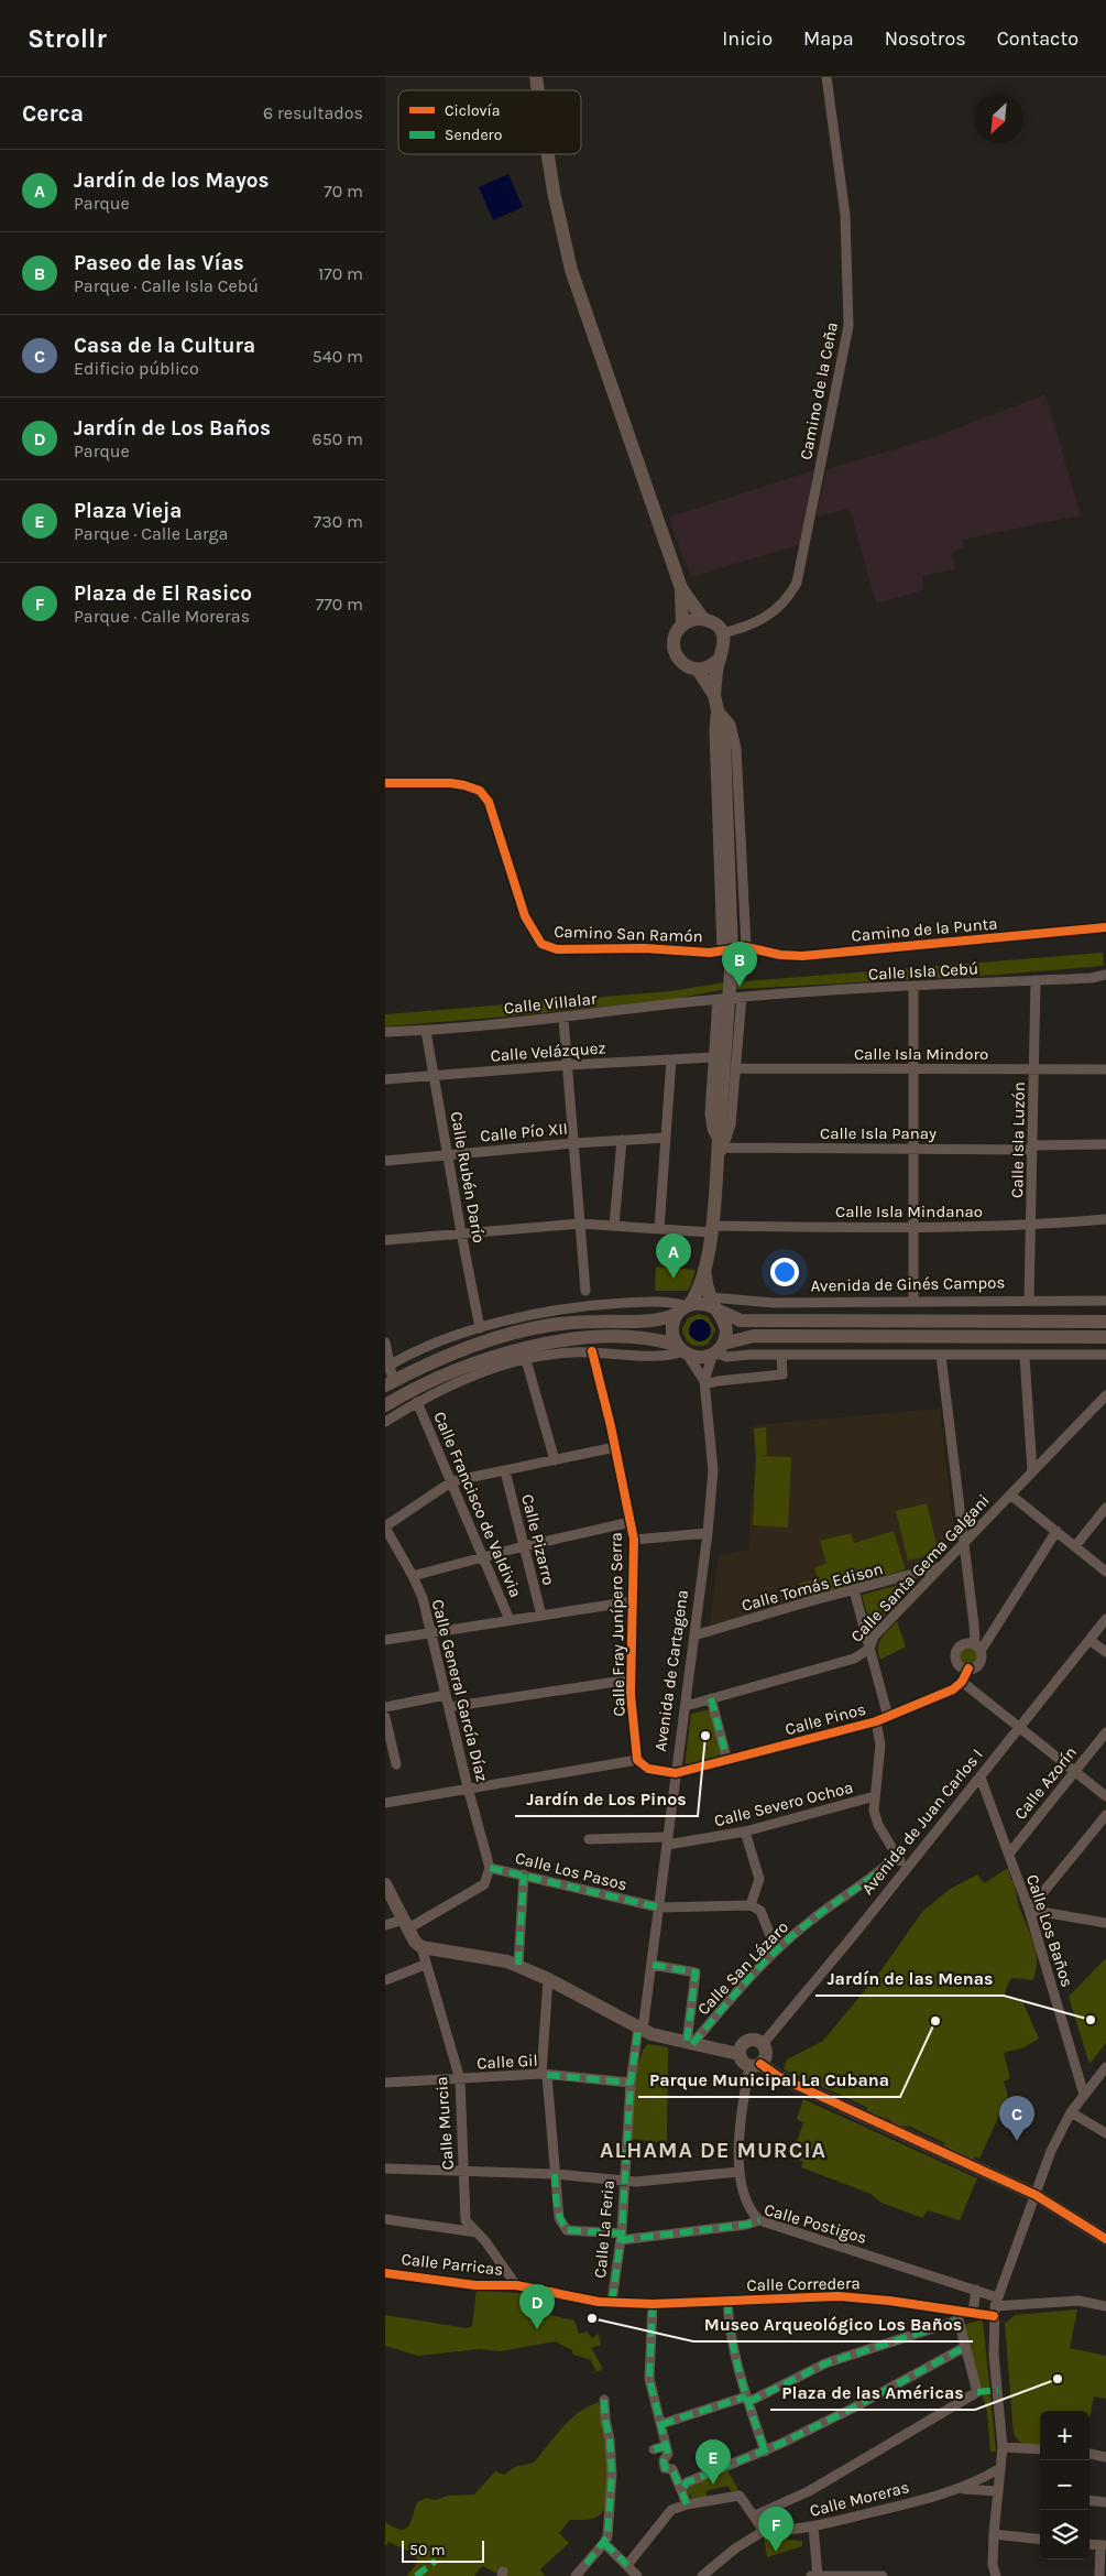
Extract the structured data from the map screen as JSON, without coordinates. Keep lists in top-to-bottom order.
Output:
{
  "streets": {
    "main road": ["Avenida de Ginés Campos"],
    "street": [
      "Camino de la Ceña",
      "Camino de la Punta",
      "Camino San Ramón",
      "Calle Isla Cebú",
      "Calle Villalar",
      "Calle Velázquez",
      "Calle Isla Mindoro",
      "Calle Pío XII",
      "Calle Isla Panay",
      "Calle Isla Luzón",
      "Calle Rubén Darío",
      "Calle Isla Mindanao",
      "Calle Francisco de Valdivia",
      "Calle Pizarro",
      "Calle Santa Gema Galgani",
      "Calle Tomás Edison",
      "Calle Fray Junípero Serra",
      "Avenida de Cartagena",
      "Calle General García Díaz",
      "Calle Pinos",
      "Calle Azorín",
      "Calle Severo Ochoa",
      "Avenida de Juan Carlos I",
      "Calle Los Pasos",
      "Calle Los Baños",
      "Calle San Lázaro",
      "Calle Gil",
      "Calle Murcia",
      "Calle Postigos",
      "Calle La Feria",
      "Calle Parricas",
      "Calle Corredera",
      "Calle Moreras"
    ]
  },
  "crossings": [
    ["Camino de la Punta", "Camino San Ramón"],
    ["Calle Isla Cebú", "Calle Villalar"],
    ["Calle Isla Cebú", "Calle Isla Luzón"],
    ["Calle Villalar", "Calle Rubén Darío"],
    ["Calle Velázquez", "Calle Rubén Darío"],
    ["Calle Isla Mindoro", "Calle Isla Luzón"],
    ["Calle Pío XII", "Calle Rubén Darío"],
    ["Calle Isla Panay", "Calle Isla Luzón"],
    ["Calle Isla Luzón", "Calle Isla Mindanao"],
    ["Calle Isla Luzón", "Avenida de Ginés Campos"],
    ["Calle Rubén Darío", "Calle Isla Mindanao"],
    ["Avenida de Ginés Campos", "Avenida de Cartagena"],
    ["Calle Santa Gema Galgani", "Calle Tomás Edison"],
    ["Calle Santa Gema Galgani", "Avenida de Cartagena"],
    ["Calle Tomás Edison", "Avenida de Cartagena"],
    ["Avenida de Cartagena", "Calle Pinos"],
    ["Avenida de Cartagena", "Calle Severo Ochoa"],
    ["Avenida de Cartagena", "Calle Los Pasos"],
    ["Avenida de Cartagena", "Calle La Feria"],
    ["Calle General García Díaz", "Calle Los Pasos"],
    ["Calle Azorín", "Calle Los Baños"],
    ["Avenida de Juan Carlos I", "Calle Los Baños"],
    ["Calle Gil", "Calle Murcia"],
    ["Calle Gil", "Calle La Feria"],
    ["Calle Murcia", "Calle Parricas"],
    ["Calle Postigos", "Calle La Feria"],
    ["Calle Postigos", "Calle Corredera"],
    ["Calle La Feria", "Calle Parricas"],
    ["Calle La Feria", "Calle Corredera"],
    ["Calle Parricas", "Calle Corredera"]
  ],
  "districts": ["ALHAMA DE MURCIA"],
  "places": [
    "Jardín de Los Pinos",
    "Jardín de las Menas",
    "Parque Municipal La Cubana",
    "Museo Arqueológico Los Baños",
    "Plaza de las Américas"
  ],
  "legend": ["Ciclovía", "Sendero"],
  "scale_bar": "50 m",
  "north": "bottom left",
  "page": {
    "header": "Strollr",
    "nav": [
      "Inicio",
      "Mapa",
      "Nosotros",
      "Contacto"
    ],
    "heading": ["Cerca", "6 resultados"],
    "list": [
      {
        "mark": "A",
        "name": "Jardín de los Mayos",
        "note": "Parque",
        "value": "70 m"
      },
      {
        "mark": "B",
        "name": "Paseo de las Vías",
        "note": "Parque · Calle Isla Cebú",
        "value": "170 m"
      },
      {
        "mark": "C",
        "name": "Casa de la Cultura",
        "note": "Edificio público",
        "value": "540 m"
      },
      {
        "mark": "D",
        "name": "Jardín de Los Baños",
        "note": "Parque",
        "value": "650 m"
      },
      {
        "mark": "E",
        "name": "Plaza Vieja",
        "note": "Parque · Calle Larga",
        "value": "730 m"
      },
      {
        "mark": "F",
        "name": "Plaza de El Rasico",
        "note": "Parque · Calle Moreras",
        "value": "770 m"
      }
    ],
    "pins": [
      "B",
      "A",
      "C",
      "D",
      "E",
      "F"
    ],
    "map_buttons": ["+", "−"],
    "scale": "50 m"
  }
}
